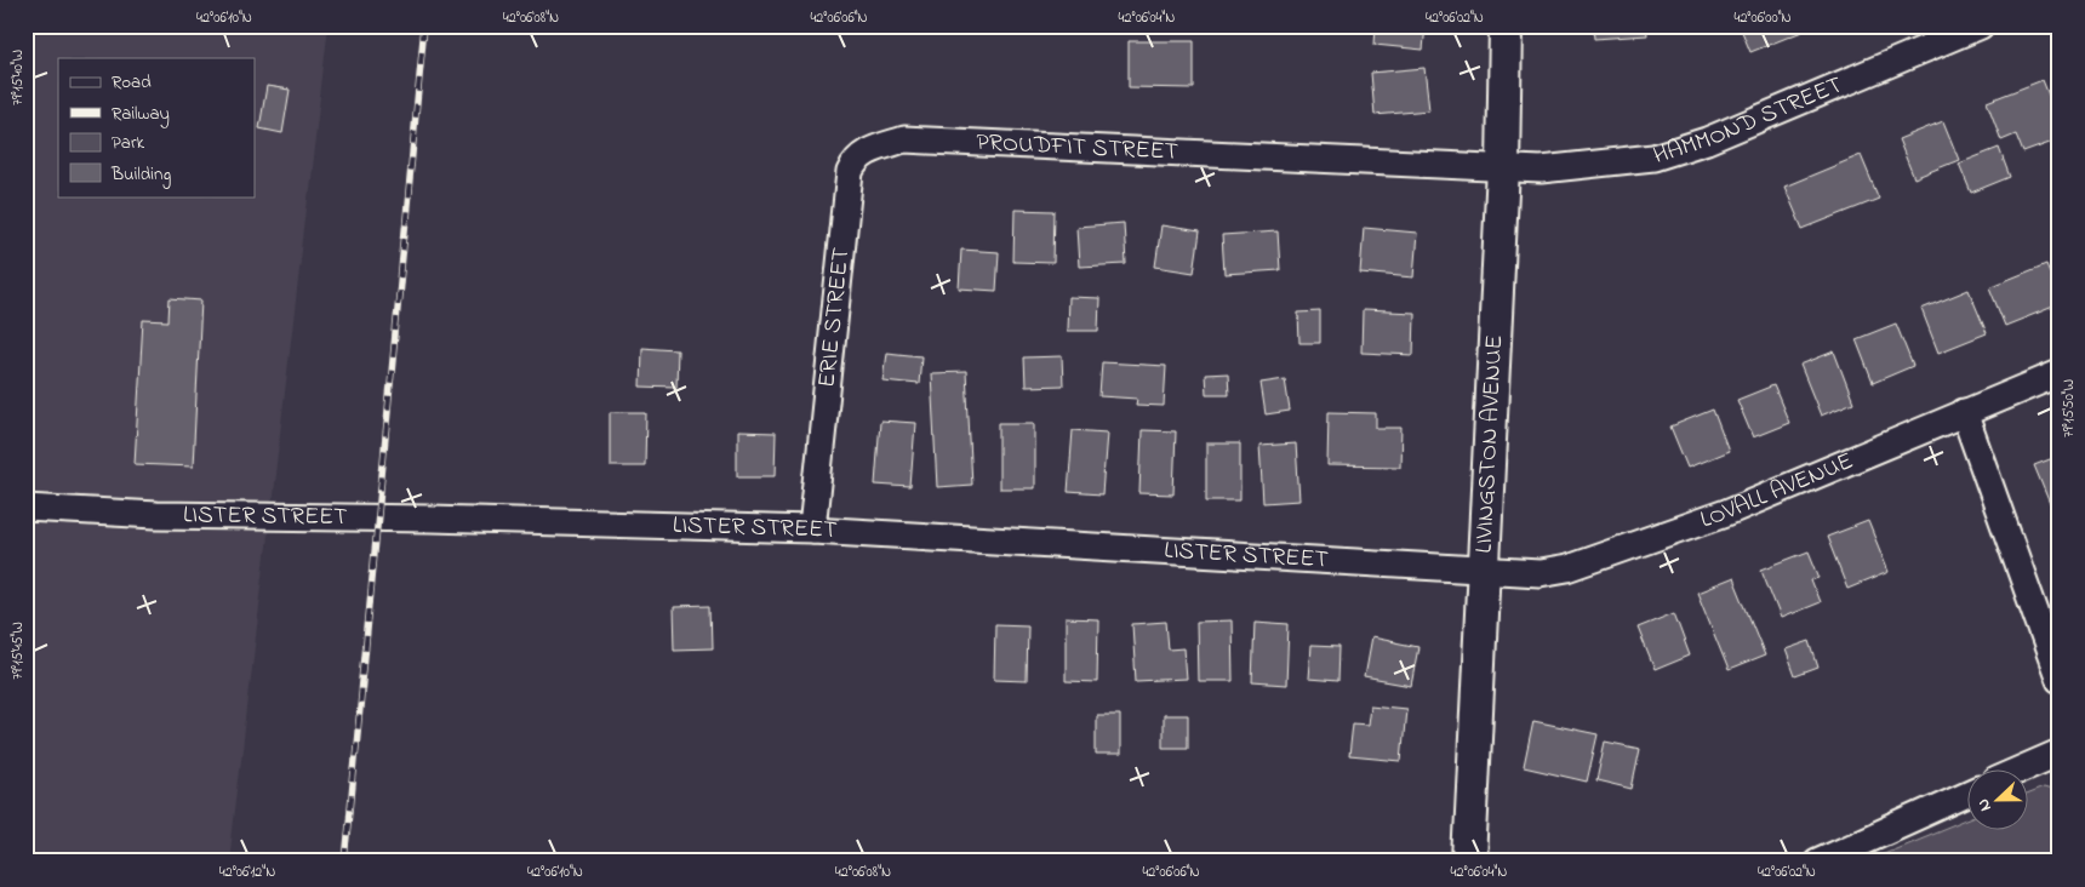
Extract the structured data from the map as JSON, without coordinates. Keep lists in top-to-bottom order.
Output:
{
  "streets": {
    "street": [
      "HAMMOND STREET",
      "PROUDFIT STREET",
      "ERIE STREET",
      "LIVINGSTON AVENUE",
      "LOVALL AVENUE",
      "LISTER STREET"
    ]
  },
  "crossings": [
    ["HAMMOND STREET", "PROUDFIT STREET"],
    ["HAMMOND STREET", "LIVINGSTON AVENUE"],
    ["PROUDFIT STREET", "ERIE STREET"],
    ["PROUDFIT STREET", "LIVINGSTON AVENUE"],
    ["ERIE STREET", "LISTER STREET"],
    ["LIVINGSTON AVENUE", "LOVALL AVENUE"],
    ["LIVINGSTON AVENUE", "LISTER STREET"],
    ["LOVALL AVENUE", "LISTER STREET"]
  ],
  "legend": [
    "Road",
    "Railway",
    "Park",
    "Building"
  ],
  "north": "left",
  "coordinates": [
    "42°06'10\"N",
    "42°06'08\"N",
    "42°06'06\"N",
    "42°06'04\"N",
    "42°06'02\"N",
    "42°06'00\"N",
    "79°15'40\"W",
    "79°15'50\"W",
    "79°15'45\"W",
    "42°06'12\"N"
  ]
}
